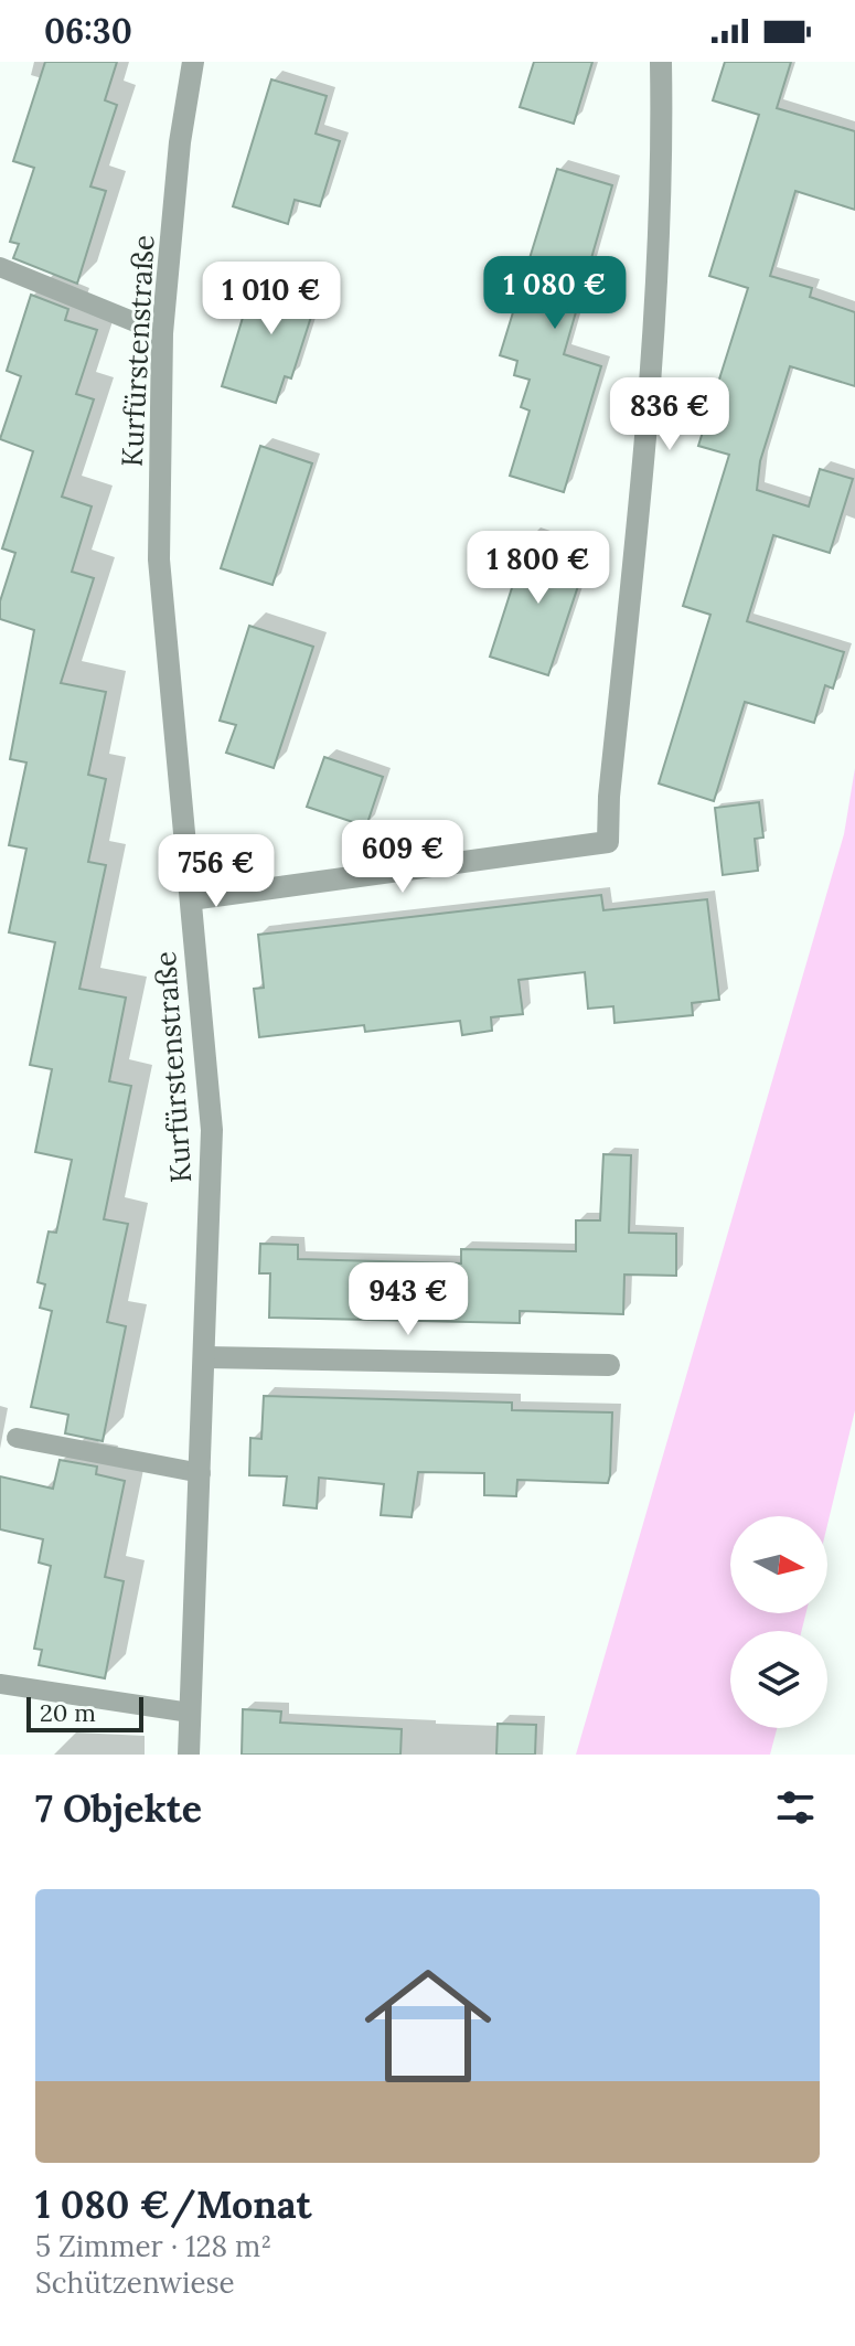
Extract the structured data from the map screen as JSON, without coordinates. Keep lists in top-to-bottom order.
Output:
{
  "streets": {
    "street": ["Kurfürstenstraße"]
  },
  "scale_bar": "20 m",
  "north": "right",
  "page": {
    "status": "06:30",
    "price": [
      "1 080 €",
      "1 010 €",
      "836 €",
      "1 800 €",
      "609 €",
      "756 €",
      "943 €"
    ],
    "scale": "20 m",
    "heading": "7 Objekte",
    "list": [
      {
        "name": "1 080 €/Monat",
        "note": "5 Zimmer · 128 m² · Schützenwiese"
      }
    ]
  }
}
